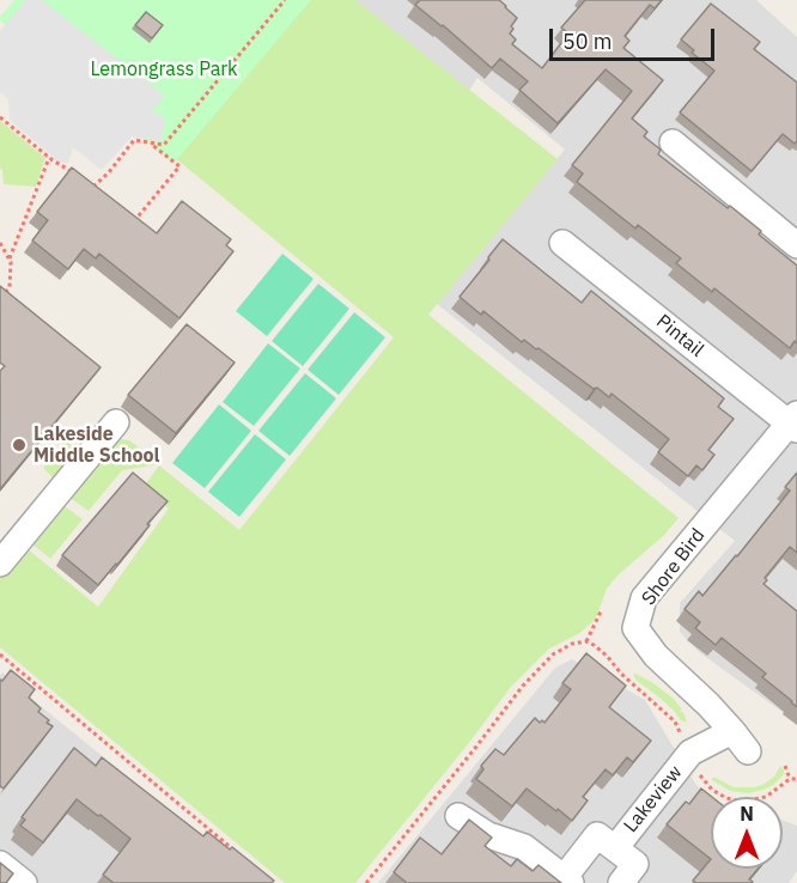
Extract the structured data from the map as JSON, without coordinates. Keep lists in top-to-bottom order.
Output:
{
  "streets": {
    "street": ["Pintail", "Shore Bird", "Lakeview"]
  },
  "crossings": [
    ["Pintail", "Shore Bird"],
    ["Shore Bird", "Lakeview"]
  ],
  "parks": ["Lemongrass Park"],
  "places": ["Lakeside Middle School"],
  "scale_bar": "50 m",
  "north": "top"
}
